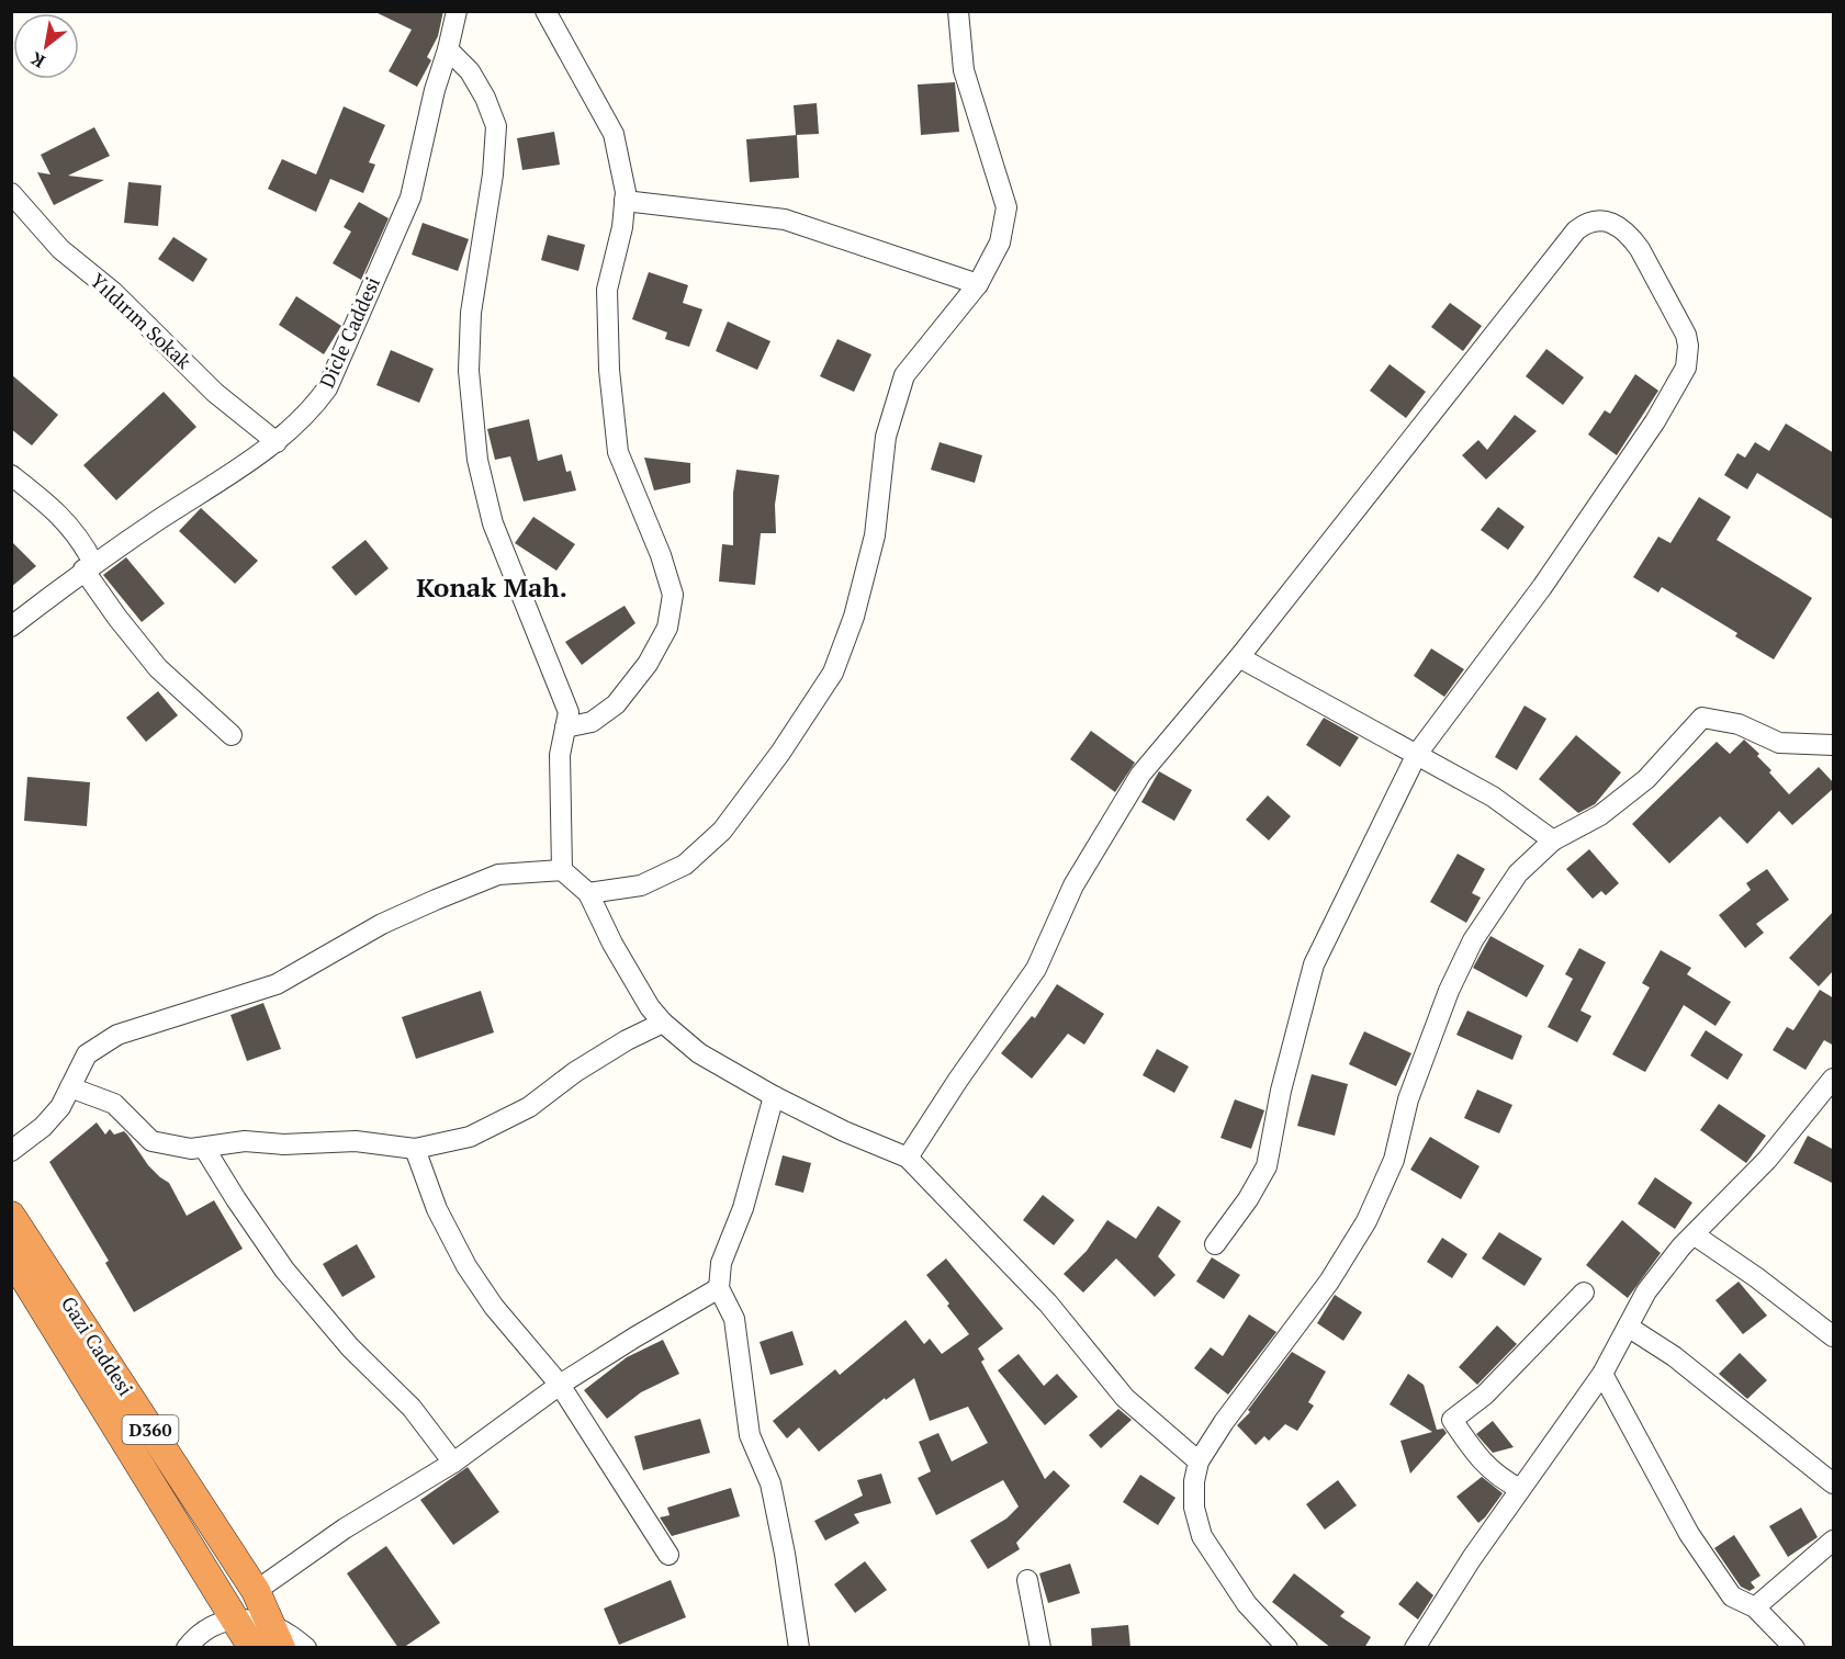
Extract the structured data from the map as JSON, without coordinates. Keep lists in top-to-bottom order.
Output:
{
  "streets": {
    "highway": ["Gazi Caddesi", "D360"],
    "street": ["Yıldırım Sokak", "Dicle Caddesi"]
  },
  "crossings": [
    ["Yıldırım Sokak", "Dicle Caddesi"]
  ],
  "districts": ["Konak Mah."],
  "north": "bottom left"
}
